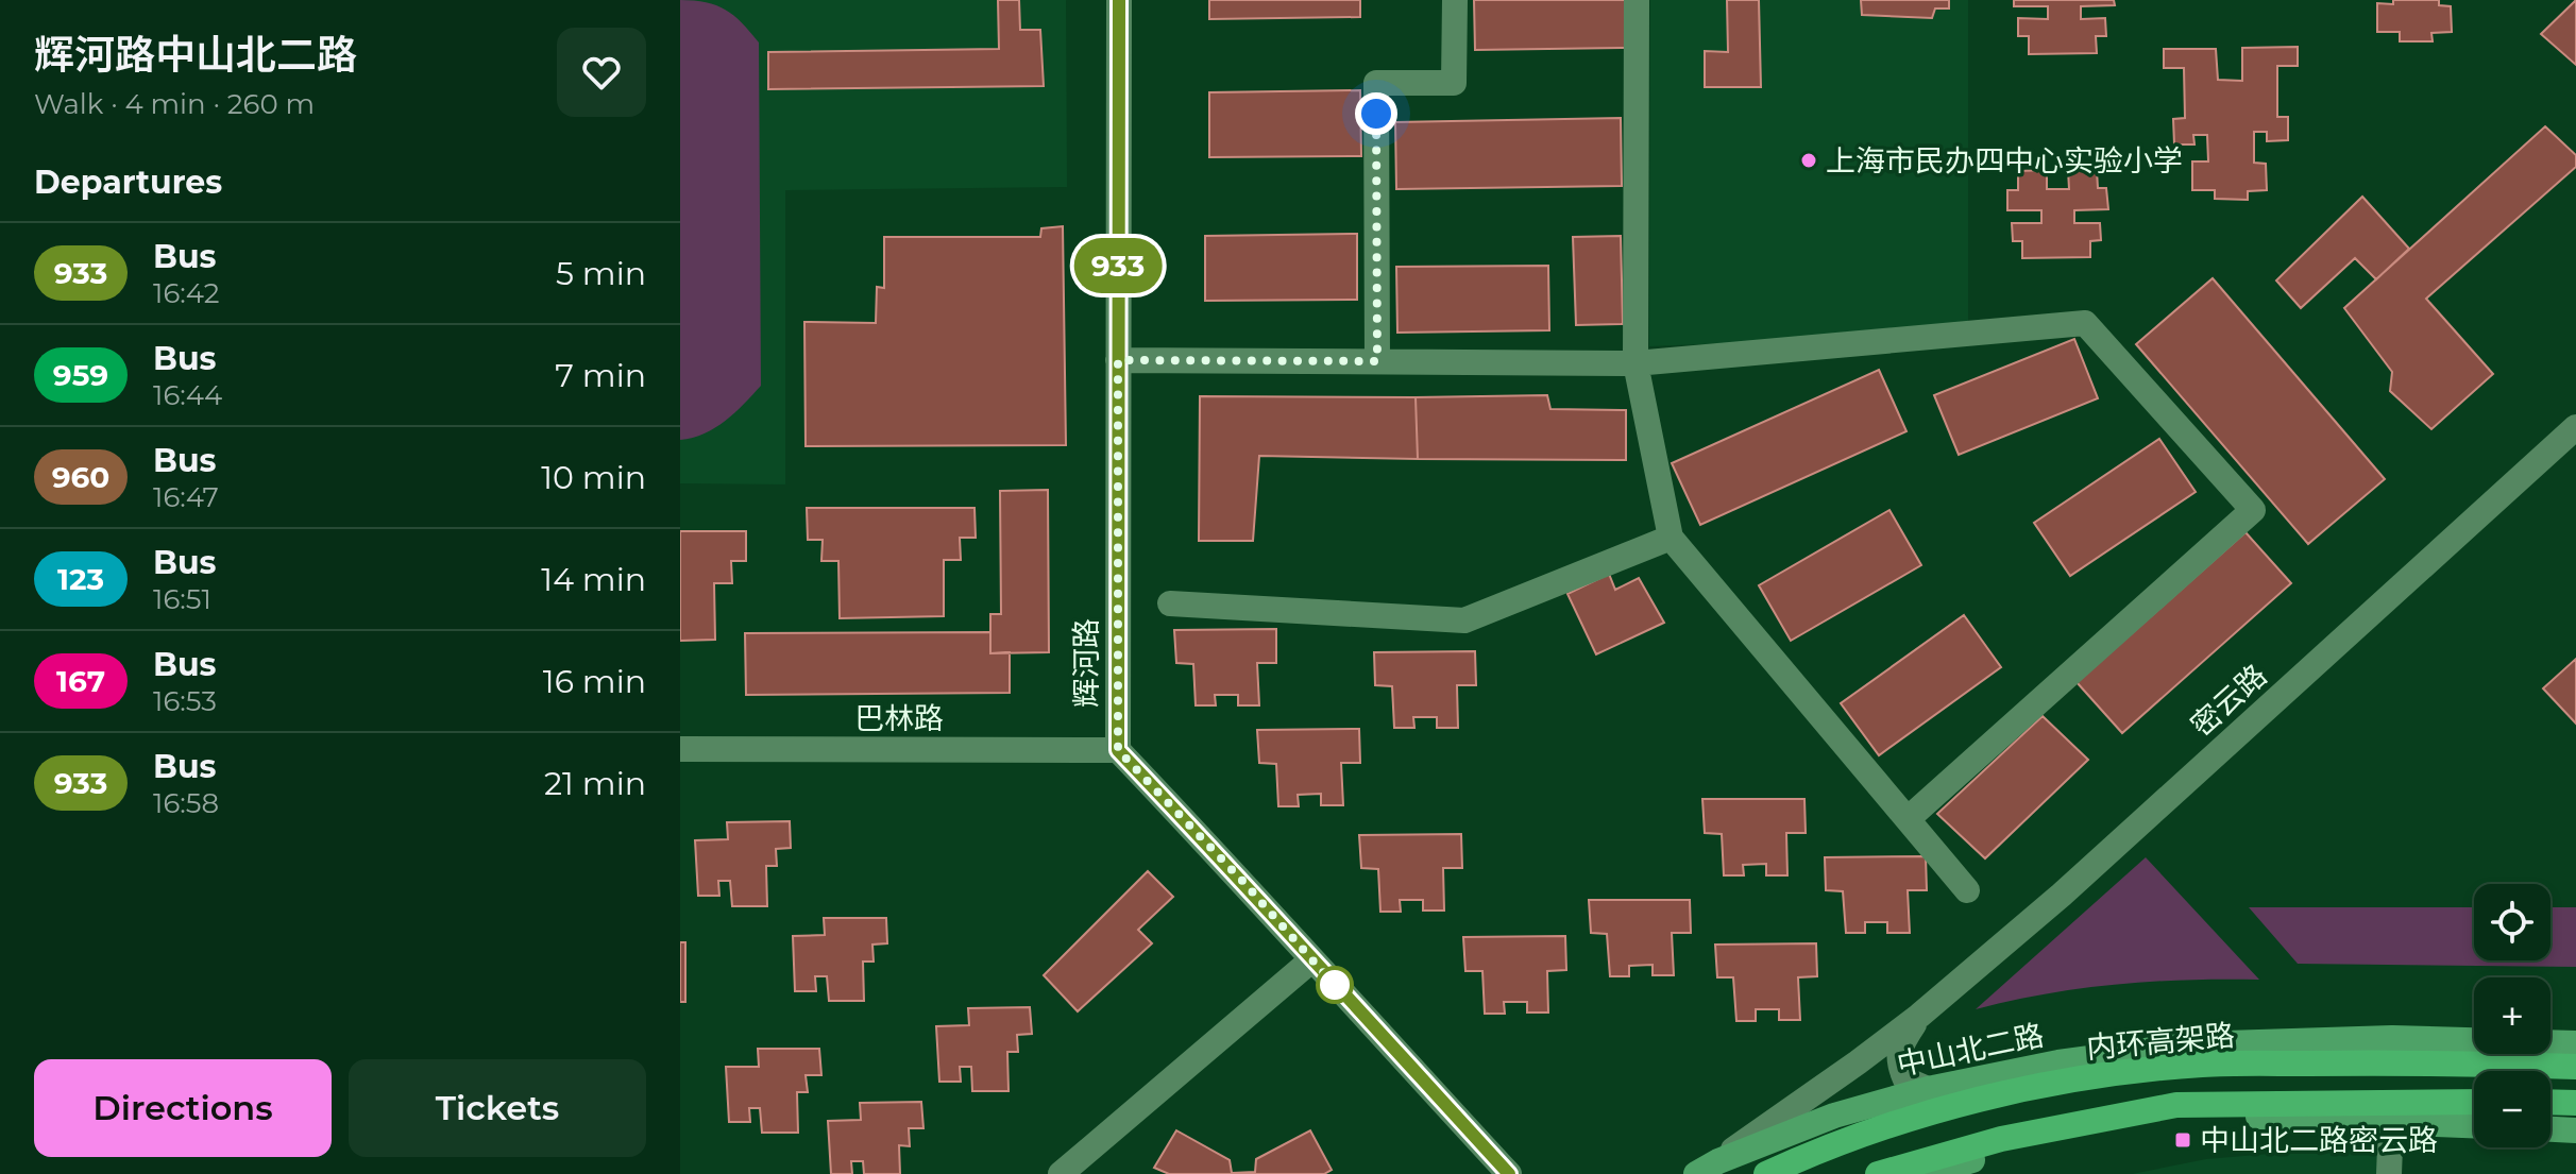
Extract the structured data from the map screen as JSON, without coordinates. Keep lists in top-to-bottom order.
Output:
{
  "streets": {
    "highway": ["内环高架路"],
    "main road": ["中山北二路"],
    "street": ["辉河路", "密云路", "巴林路"]
  },
  "crossings": [
    ["辉河路", "巴林路"],
    ["密云路", "中山北二路"]
  ],
  "places": {
    "other": ["上海市民办四中心实验小学"],
    "transit": ["中山北二路密云路"]
  },
  "lines": ["bus line 933"],
  "page": {
    "heading": [
      ["辉河路中山北二路", "Walk · 4 min · 260 m"],
      "Departures"
    ],
    "on_map": "933",
    "list": [
      {
        "mark": "933",
        "name": "Bus",
        "note": "16:42",
        "value": "5 min"
      },
      {
        "mark": "959",
        "name": "Bus",
        "note": "16:44",
        "value": "7 min"
      },
      {
        "mark": "960",
        "name": "Bus",
        "note": "16:47",
        "value": "10 min"
      },
      {
        "mark": "123",
        "name": "Bus",
        "note": "16:51",
        "value": "14 min"
      },
      {
        "mark": "167",
        "name": "Bus",
        "note": "16:53",
        "value": "16 min"
      },
      {
        "mark": "933",
        "name": "Bus",
        "note": "16:58",
        "value": "21 min"
      }
    ],
    "map_buttons": ["+", "−"],
    "buttons": ["Directions", "Tickets"]
  }
}
